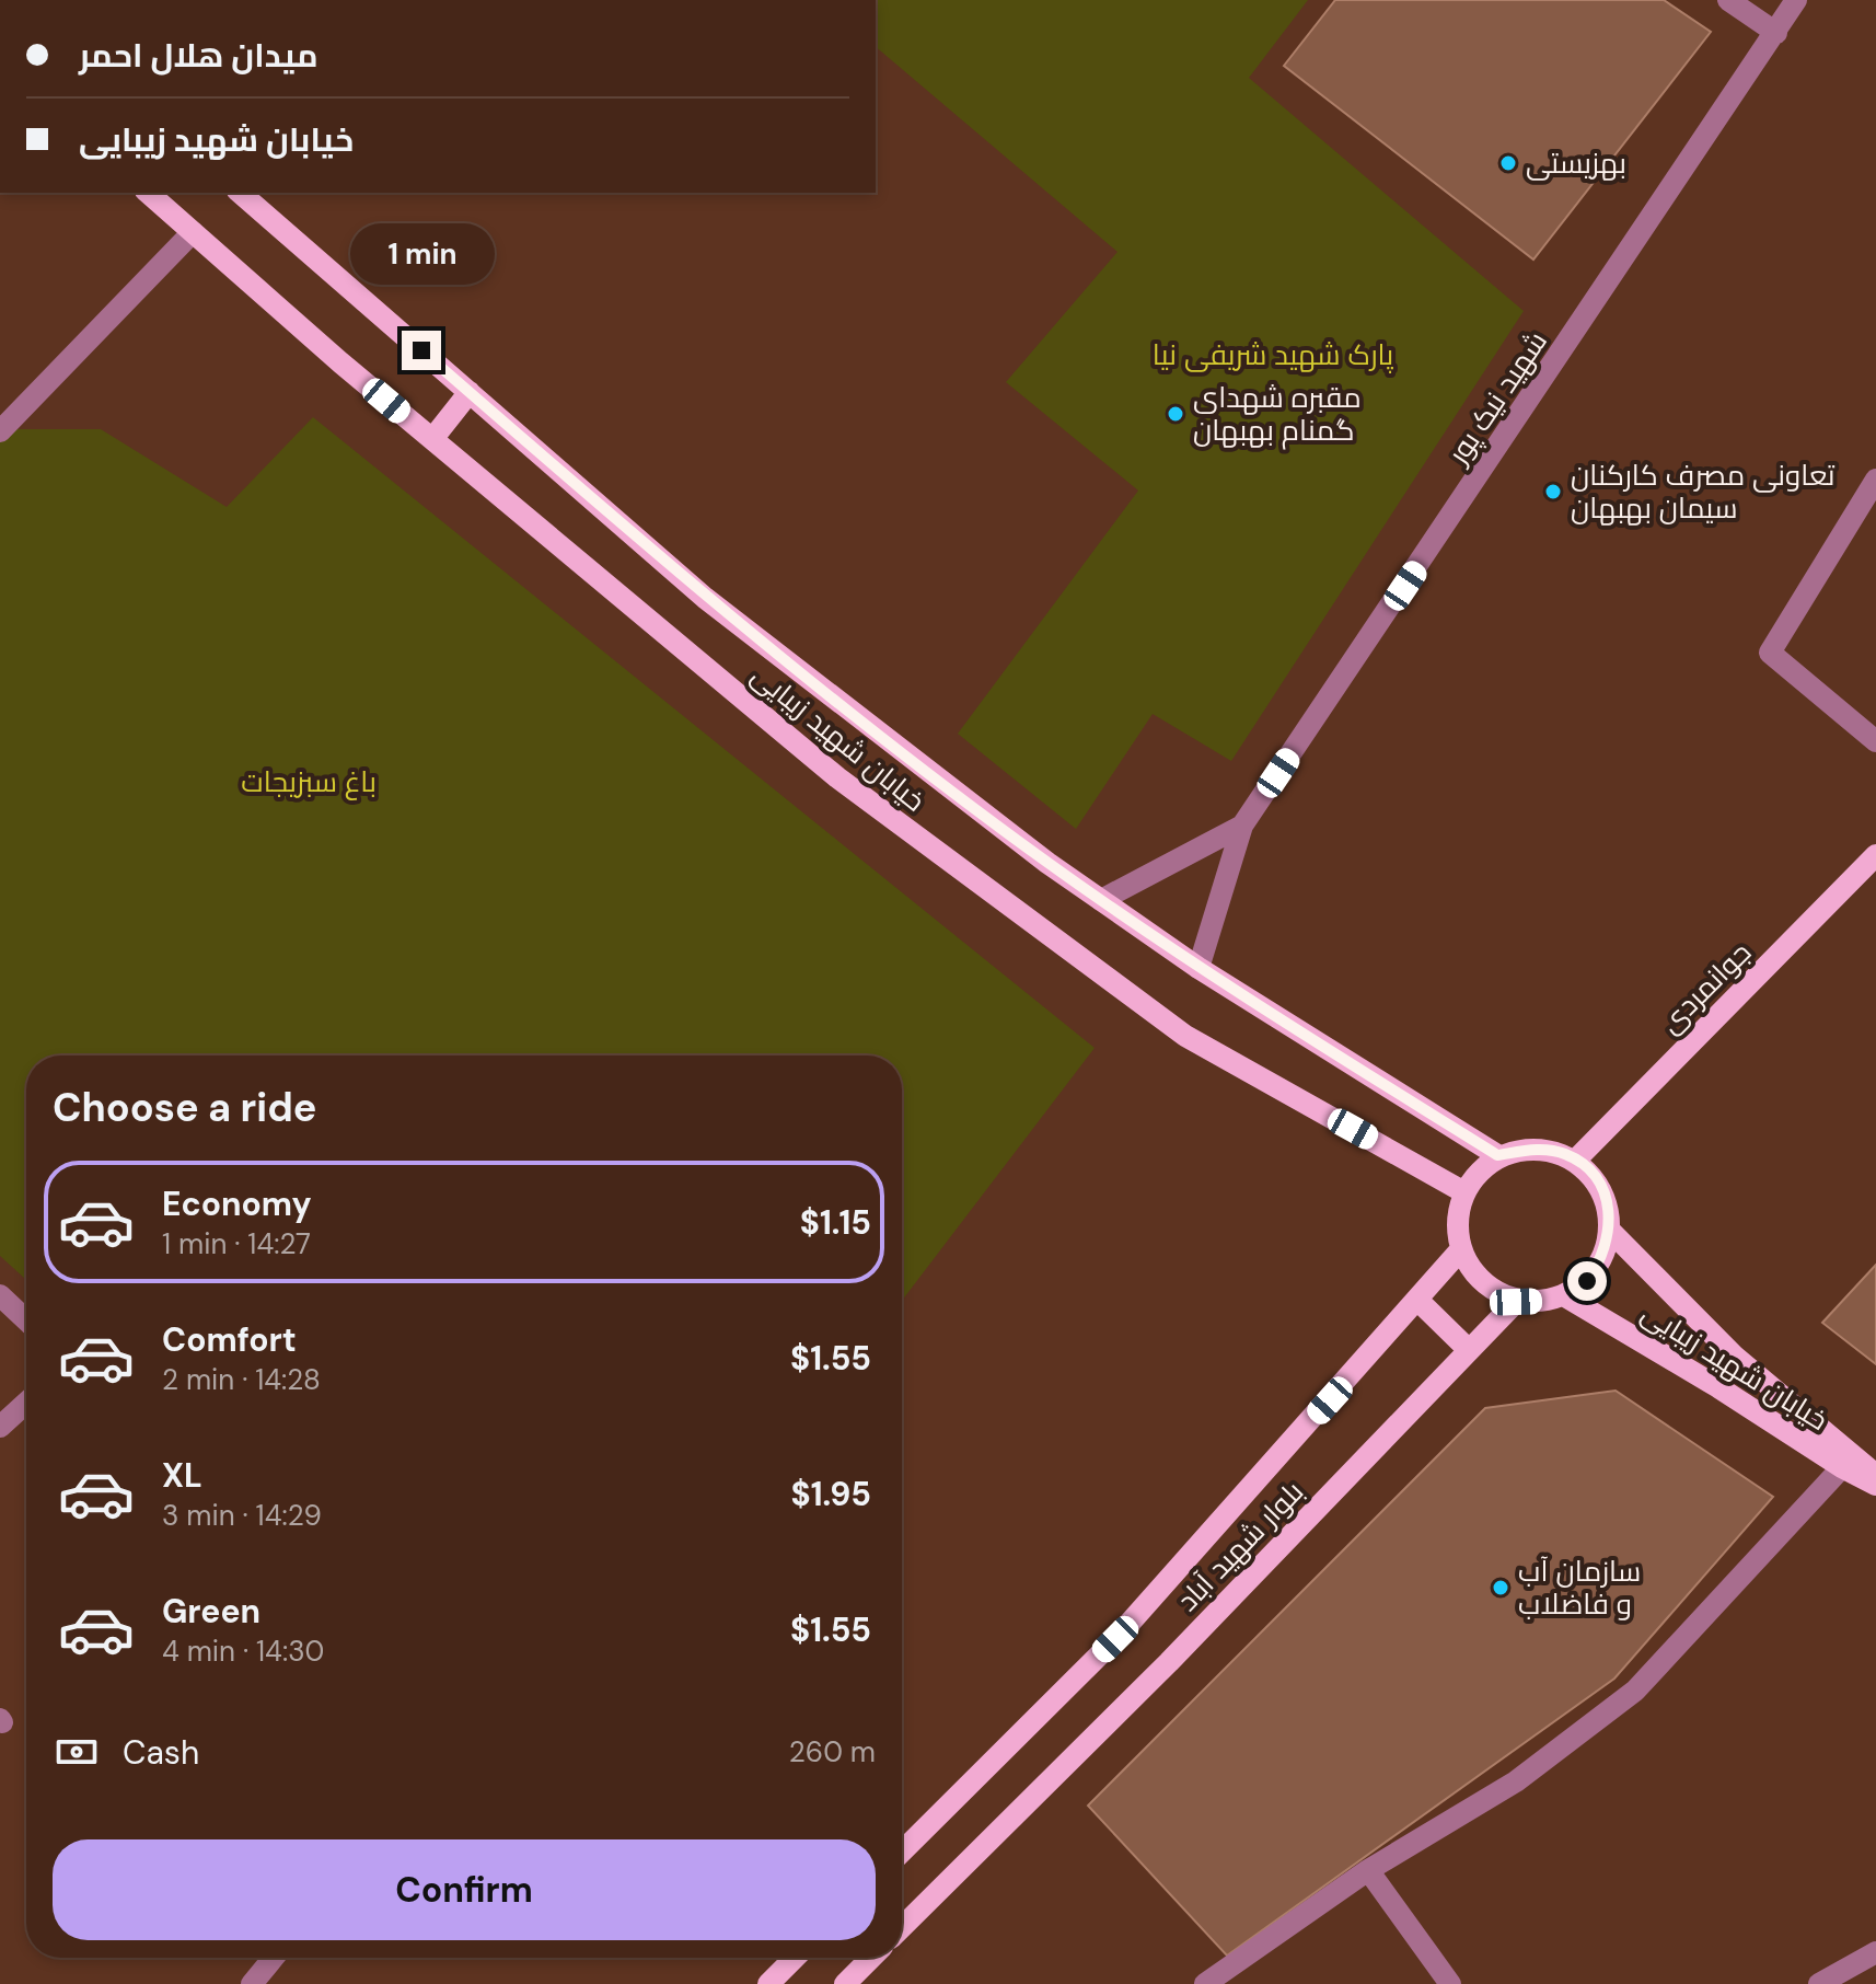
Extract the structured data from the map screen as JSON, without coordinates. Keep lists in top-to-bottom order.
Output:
{
  "streets": {
    "main road": ["خیابان شهید زیبایی", "جوانمردی", "بلوار شهید آباد"],
    "street": ["شهید نیک پور"]
  },
  "crossings": [
    ["شهید نیک پور", "خیابان شهید زیبایی"],
    ["خیابان شهید زیبایی", "جوانمردی"],
    ["خیابان شهید زیبایی", "بلوار شهید آباد"],
    ["جوانمردی", "بلوار شهید آباد"]
  ],
  "parks": ["پارک شهید شریفی نیا", "باغ سبزیجات"],
  "places": [
    "بهزیستی",
    "مقبره شهدای گمنام بهبهان",
    "تعاونی مصرف کارکنان سیمان بهبهان",
    "سازمان آب و فاضلاب"
  ],
  "page": {
    "banner": ["میدان هلال احمر", "خیابان شهید زیبایی"],
    "bubble": "1 min",
    "heading": "Choose a ride",
    "list": [
      {
        "name": "Economy",
        "note": "1 min · 14:27",
        "value": "$1.15"
      },
      {
        "name": "Comfort",
        "note": "2 min · 14:28",
        "value": "$1.55"
      },
      {
        "name": "XL",
        "note": "3 min · 14:29",
        "value": "$1.95"
      },
      {
        "name": "Green",
        "note": "4 min · 14:30",
        "value": "$1.55"
      }
    ],
    "pay": ["Cash", "260 m"],
    "buttons": "Confirm"
  }
}
